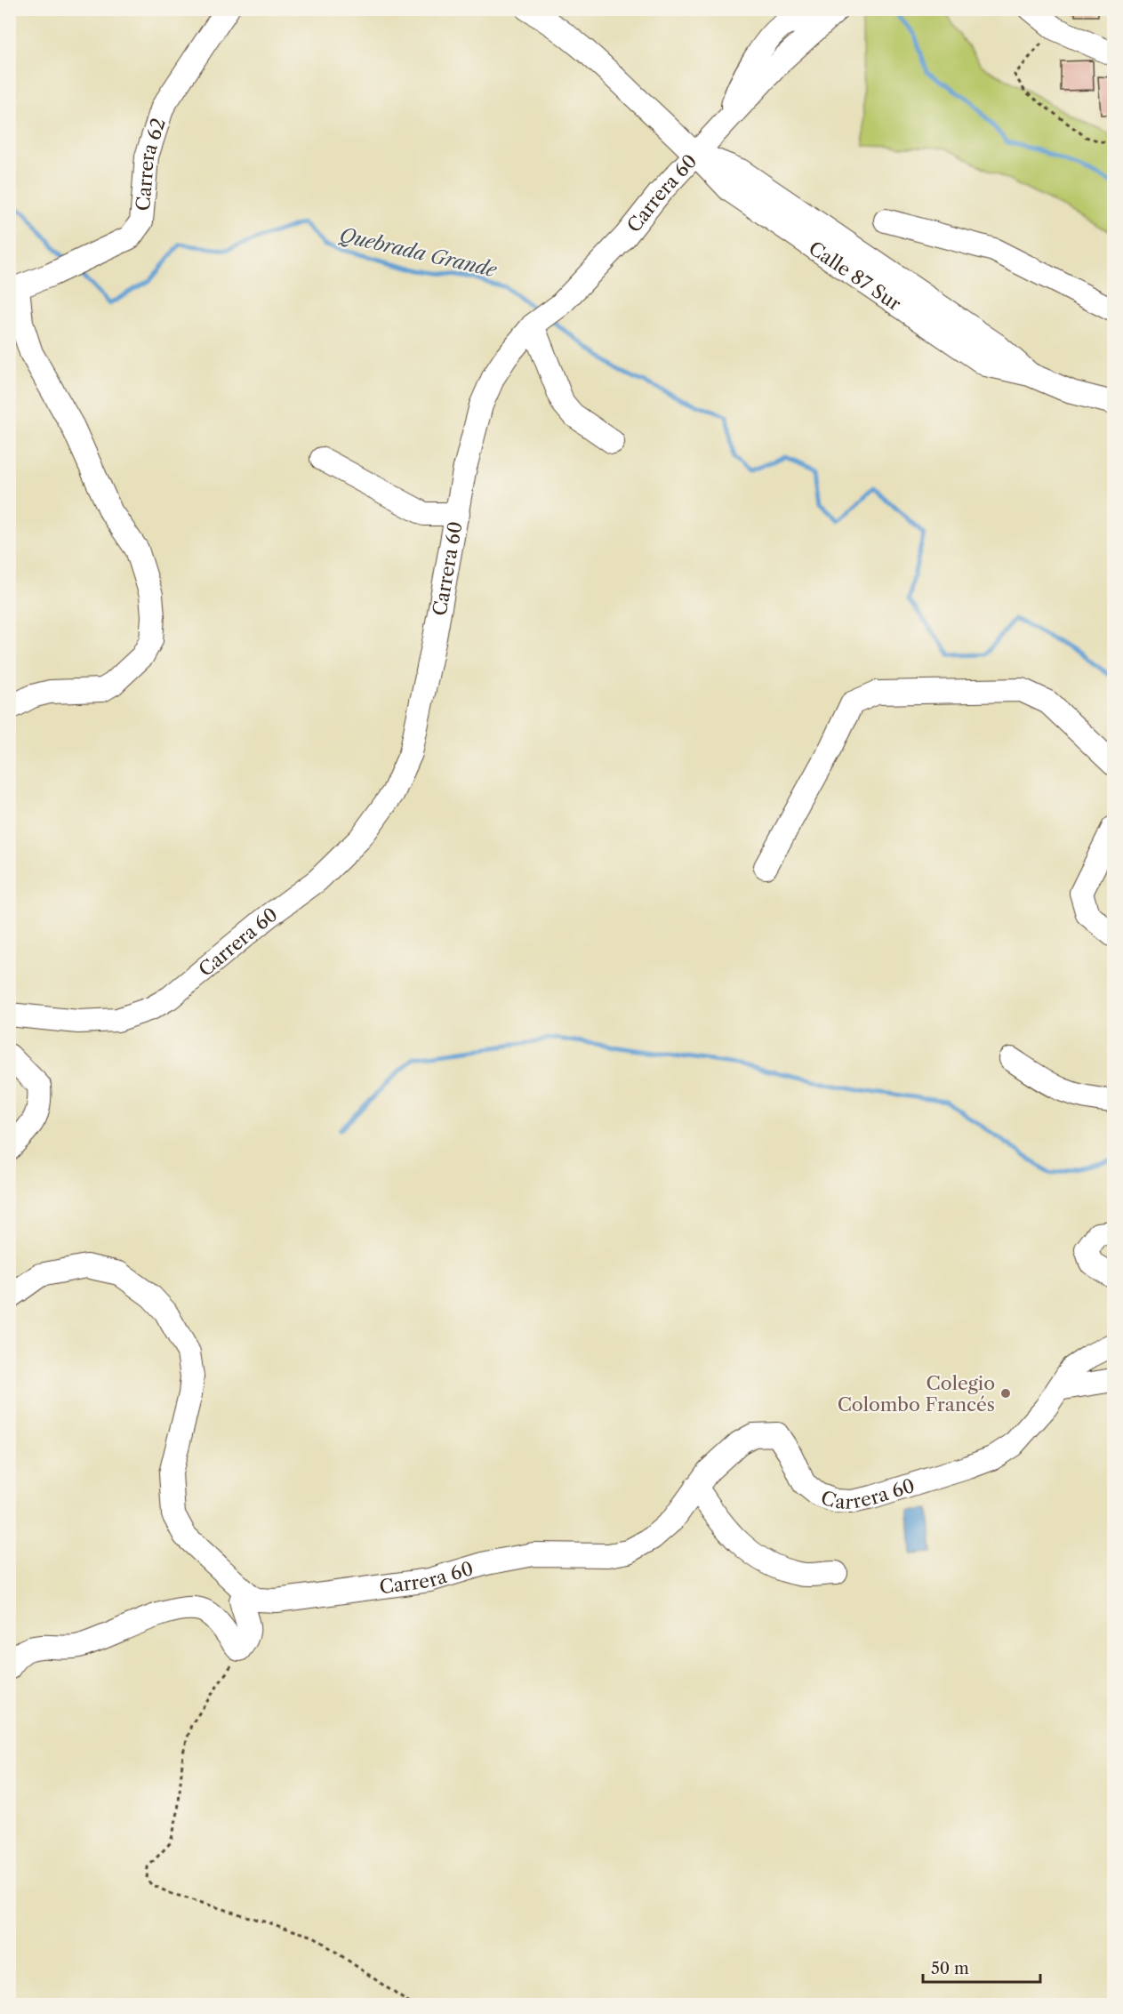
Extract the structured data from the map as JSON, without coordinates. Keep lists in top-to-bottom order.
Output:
{
  "streets": {
    "street": ["Carrera 62", "Carrera 60", "Calle 87 Sur"]
  },
  "crossings": [
    ["Carrera 60", "Calle 87 Sur"]
  ],
  "water": ["Quebrada Grande"],
  "places": ["Colegio Colombo Francés"],
  "scale_bar": "50 m"
}
